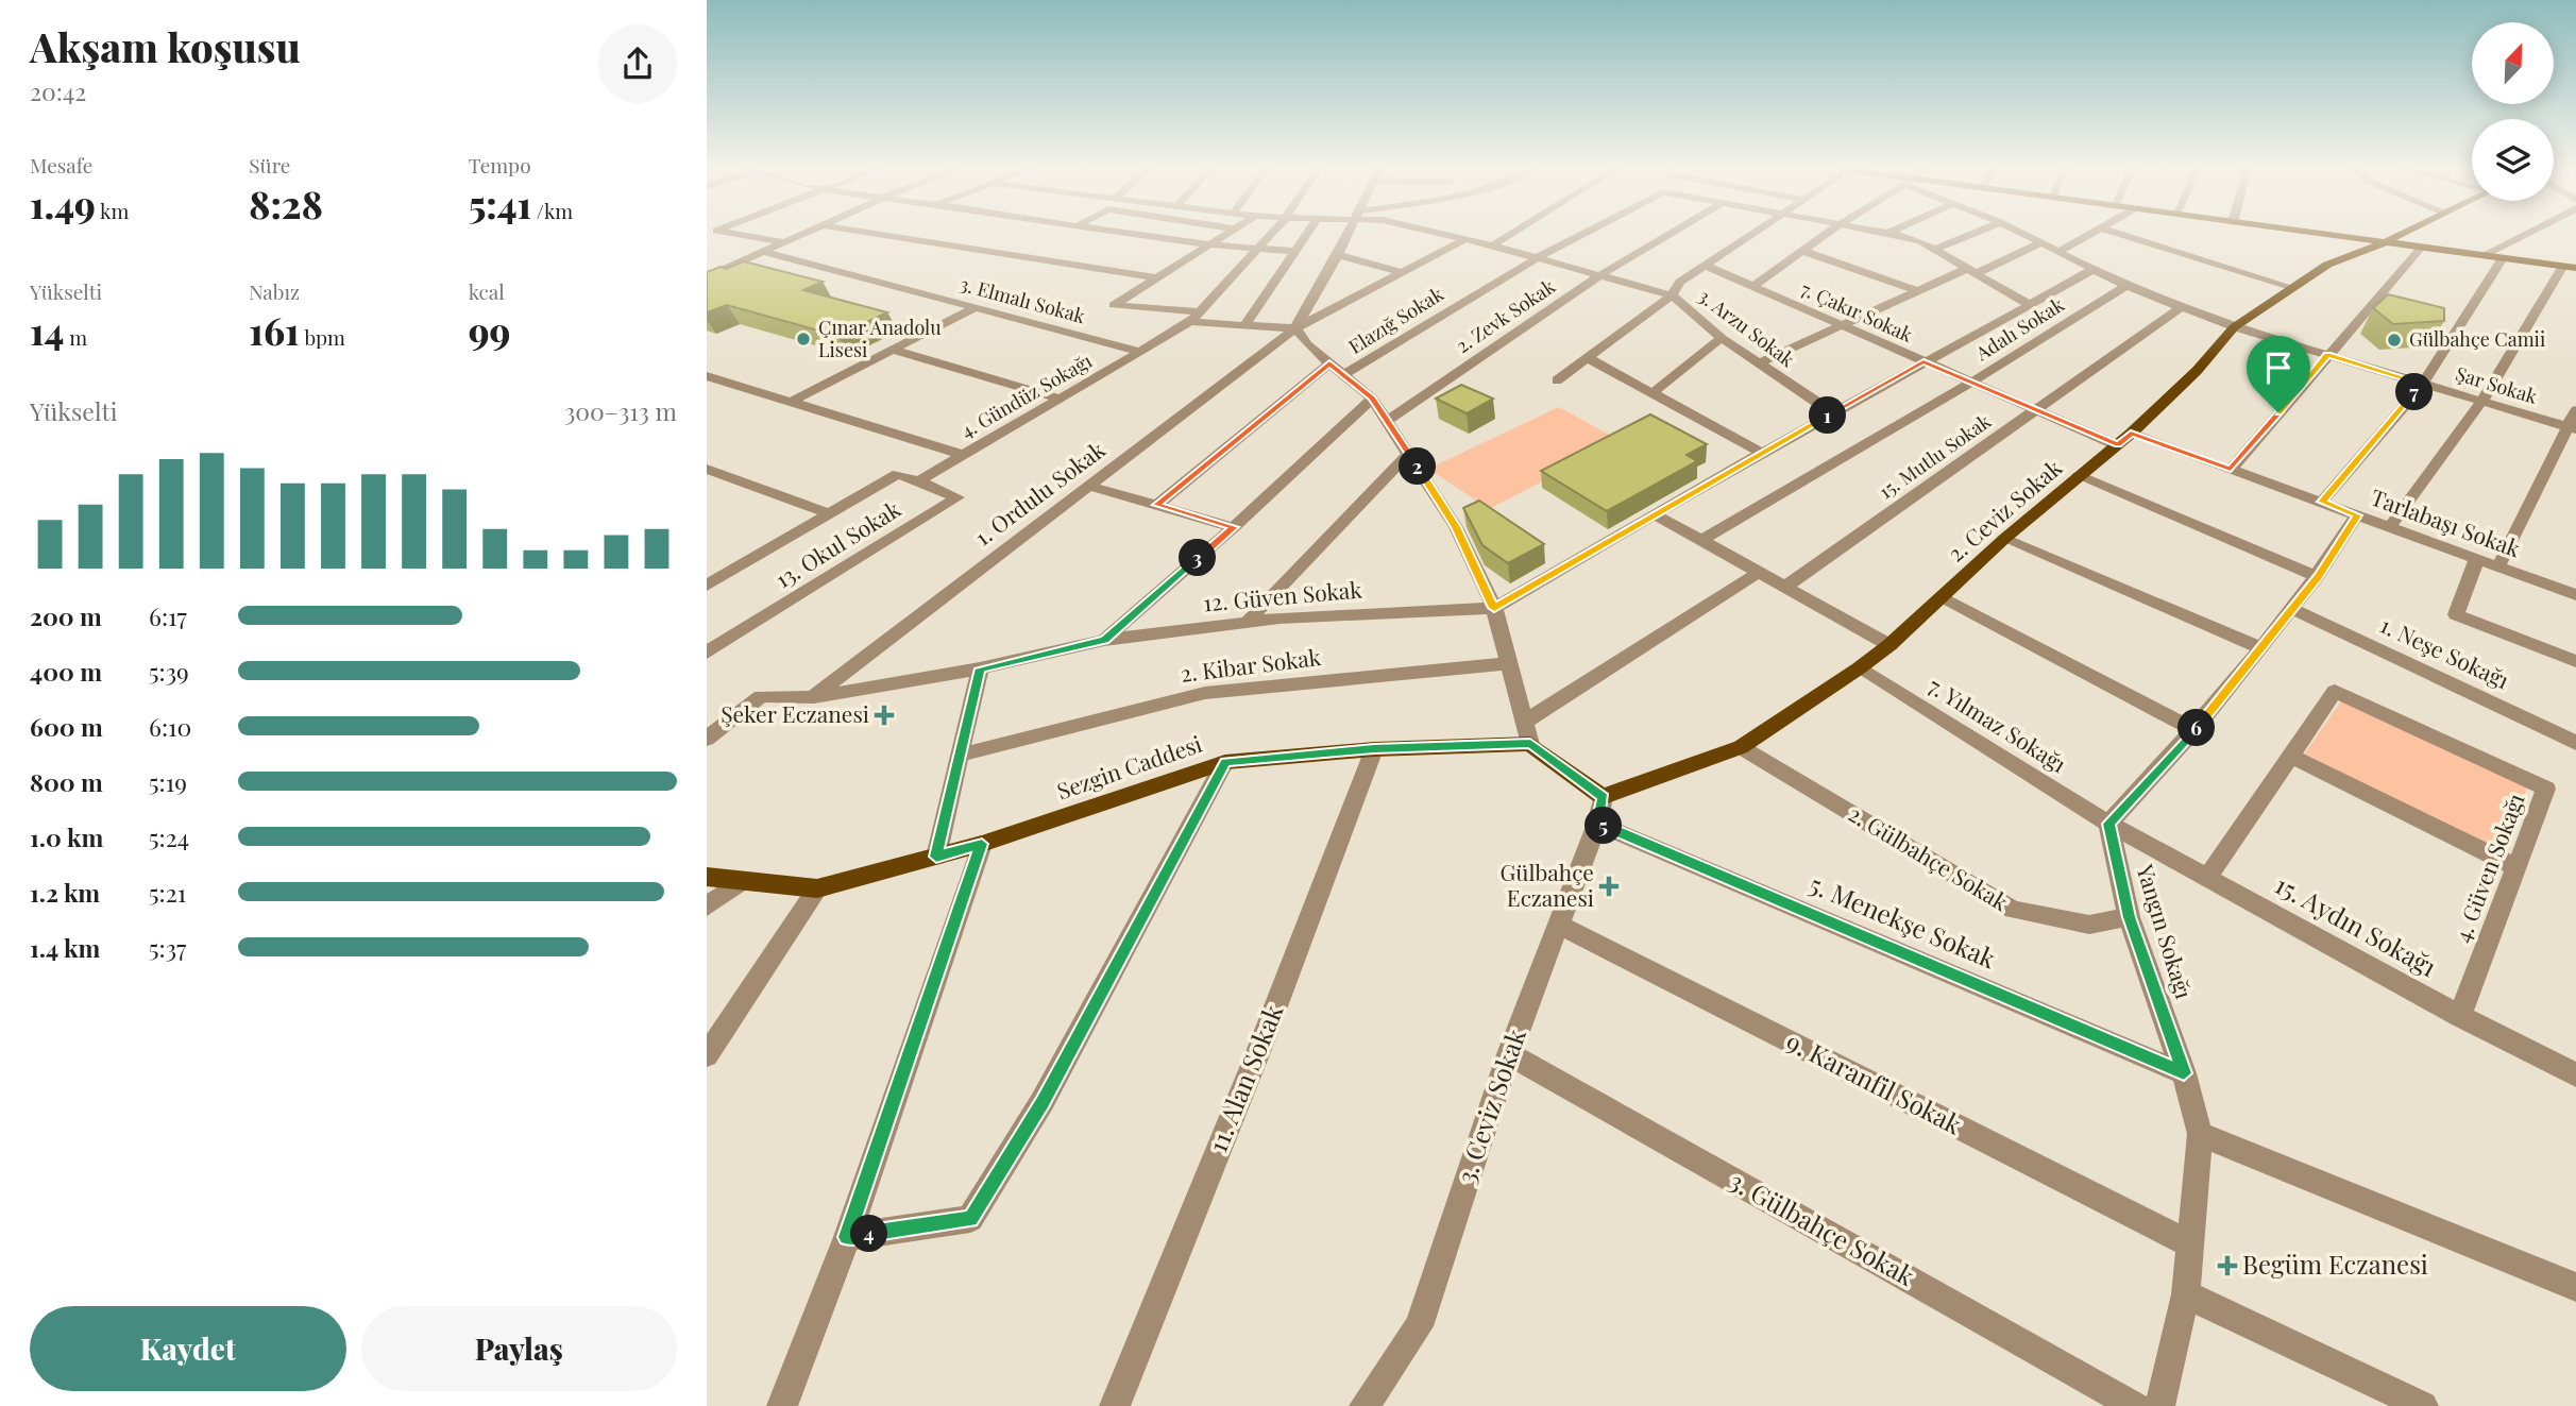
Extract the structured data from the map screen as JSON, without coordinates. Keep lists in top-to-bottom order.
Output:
{
  "streets": {
    "main road": ["2. Ceviz Sokak", "Sezgin Caddesi"],
    "street": [
      "3. Elmalı Sokak",
      "7. Çakır Sokak",
      "2. Zevk Sokak",
      "Elazığ Sokak",
      "3. Arzu Sokak",
      "Adalı Sokak",
      "Şar Sokak",
      "4. Gündüz Sokağı",
      "15. Mutlu Sokak",
      "1. Ordulu Sokak",
      "Tarlabaşı Sokak",
      "13. Okul Sokak",
      "12. Güven Sokak",
      "1. Neşe Sokağı",
      "2. Kibar Sokak",
      "7. Yılmaz Sokağı",
      "2. Gülbahçe Sokak",
      "4. Güven Sokağı",
      "5. Menekşe Sokak",
      "15. Aydın Sokağı",
      "Yangın Sokağı",
      "11. Alan Sokak",
      "9. Karanfil Sokak",
      "3. Ceviz Sokak",
      "3. Gülbahçe Sokak"
    ]
  },
  "crossings": [
    ["3. Elmalı Sokak", "4. Gündüz Sokağı"],
    ["7. Çakır Sokak", "3. Arzu Sokak"],
    ["7. Çakır Sokak", "Adalı Sokak"],
    ["7. Çakır Sokak", "15. Mutlu Sokak"],
    ["7. Çakır Sokak", "2. Ceviz Sokak"],
    ["Adalı Sokak", "Şar Sokak"],
    ["Şar Sokak", "15. Mutlu Sokak"],
    ["Şar Sokak", "2. Ceviz Sokak"],
    ["4. Gündüz Sokağı", "13. Okul Sokak"],
    ["1. Ordulu Sokak", "12. Güven Sokak"],
    ["2. Ceviz Sokak", "Tarlabaşı Sokak"],
    ["2. Ceviz Sokak", "7. Yılmaz Sokağı"],
    ["2. Ceviz Sokak", "2. Gülbahçe Sokak"],
    ["2. Ceviz Sokak", "3. Ceviz Sokak"],
    ["7. Yılmaz Sokağı", "15. Aydın Sokağı"],
    ["7. Yılmaz Sokağı", "Yangın Sokağı"],
    ["Sezgin Caddesi", "11. Alan Sokak"],
    ["2. Gülbahçe Sokak", "Yangın Sokağı"],
    ["4. Güven Sokağı", "15. Aydın Sokağı"],
    ["5. Menekşe Sokak", "Yangın Sokağı"],
    ["5. Menekşe Sokak", "3. Ceviz Sokak"],
    ["15. Aydın Sokağı", "Yangın Sokağı"],
    ["9. Karanfil Sokak", "3. Ceviz Sokak"],
    ["3. Ceviz Sokak", "3. Gülbahçe Sokak"]
  ],
  "places": {
    "other": ["Çınar Anadolu Lisesi", "Gülbahçe Camii"],
    "health": ["Şeker Eczanesi", "Gülbahçe Eczanesi", "Begüm Eczanesi"]
  },
  "north": "top right",
  "page": {
    "heading": ["Akşam koşusu", "20:42"],
    "stats": [
      ["Mesafe", "1.49 km"],
      ["Süre", "8:28"],
      ["Tempo", "5:41 /km"],
      ["Yükselti", "14 m"],
      ["Nabız", "161 bpm"],
      ["kcal", "99"]
    ],
    "pins": [
      "7",
      "1",
      "2",
      "3",
      "6",
      "5",
      "4"
    ],
    "chart": ["Yükselti", "300–313 m"],
    "list": [
      {
        "name": "200 m",
        "note": "6:17"
      },
      {
        "name": "400 m",
        "note": "5:39"
      },
      {
        "name": "600 m",
        "note": "6:10"
      },
      {
        "name": "800 m",
        "note": "5:19"
      },
      {
        "name": "1.0 km",
        "note": "5:24"
      },
      {
        "name": "1.2 km",
        "note": "5:21"
      },
      {
        "name": "1.4 km",
        "note": "5:37"
      }
    ],
    "buttons": ["Kaydet", "Paylaş"]
  }
}
